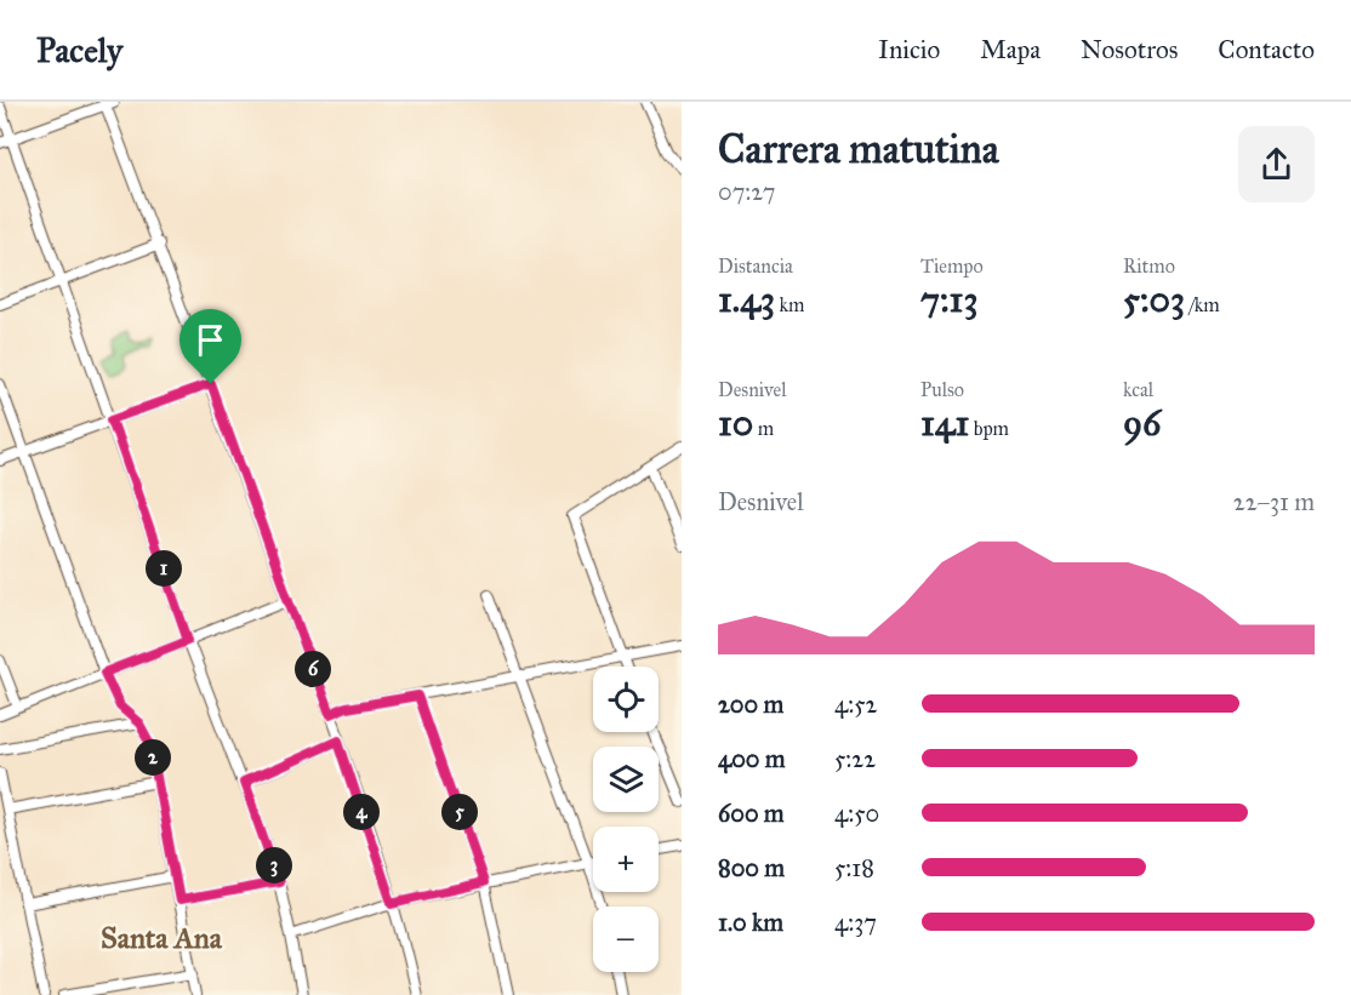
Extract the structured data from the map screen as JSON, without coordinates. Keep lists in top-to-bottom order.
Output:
{
  "districts": ["Santa Ana"],
  "page": {
    "header": "Pacely",
    "nav": [
      "Inicio",
      "Mapa",
      "Nosotros",
      "Contacto"
    ],
    "heading": ["Carrera matutina", "07:27"],
    "stats": [
      ["Distancia", "1.43 km"],
      ["Tiempo", "7:13"],
      ["Ritmo", "5:03 /km"],
      ["Desnivel", "10 m"],
      ["Pulso", "141 bpm"],
      ["kcal", "96"]
    ],
    "chart": ["Desnivel", "22–31 m"],
    "pins": [
      "1",
      "6",
      "2",
      "4",
      "5",
      "3"
    ],
    "map_buttons": ["+", "−"],
    "list": [
      {
        "name": "200 m",
        "note": "4:52"
      },
      {
        "name": "400 m",
        "note": "5:22"
      },
      {
        "name": "600 m",
        "note": "4:50"
      },
      {
        "name": "800 m",
        "note": "5:18"
      },
      {
        "name": "1.0 km",
        "note": "4:37"
      }
    ]
  }
}
